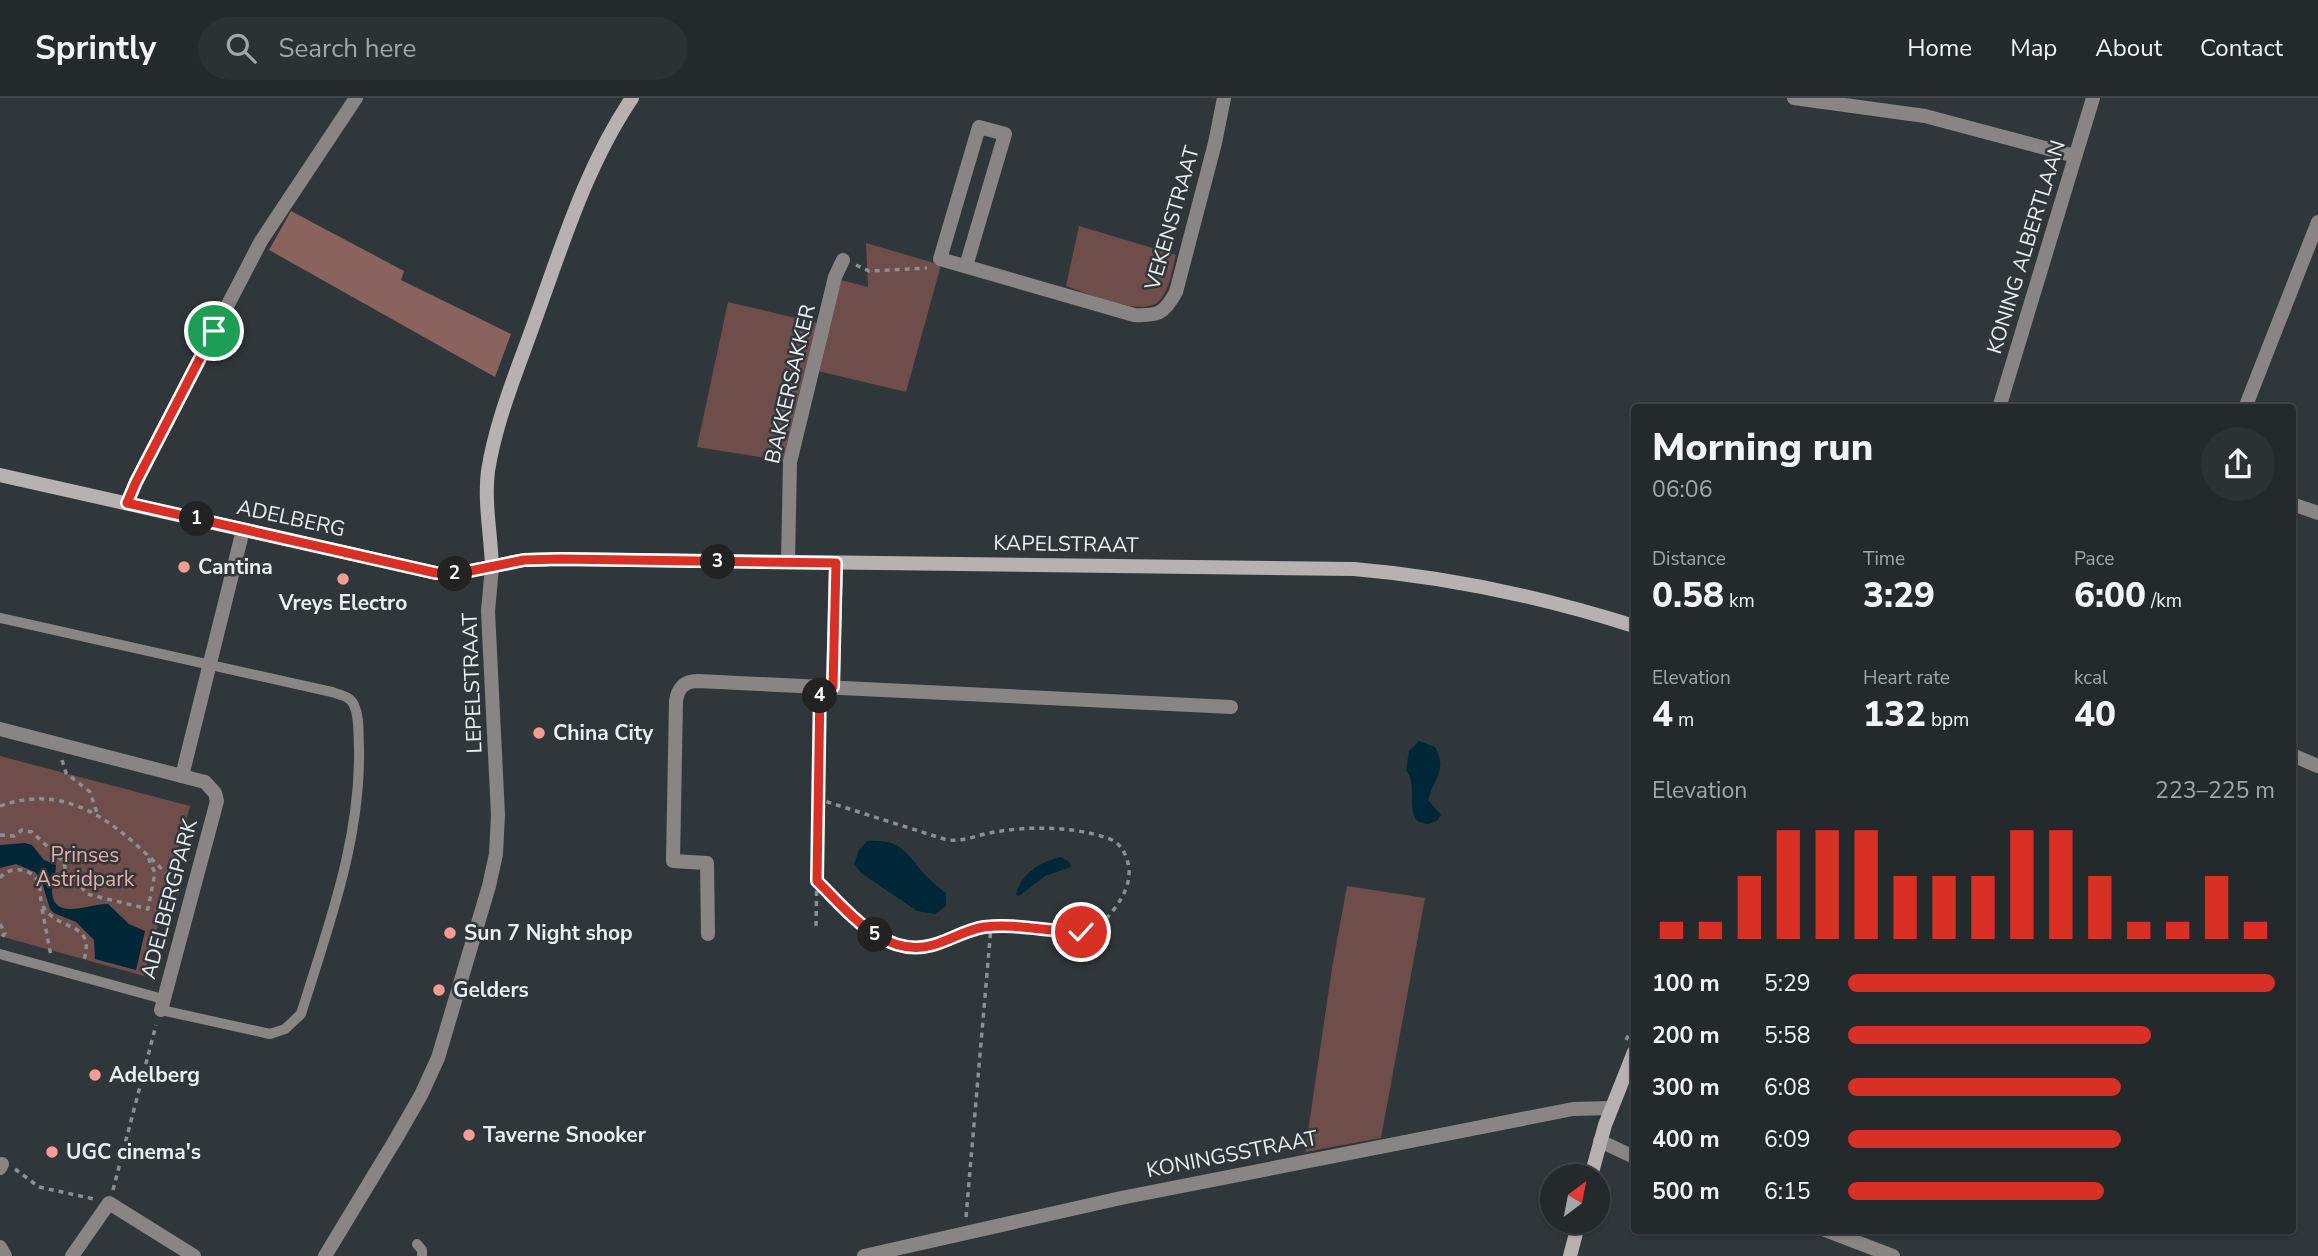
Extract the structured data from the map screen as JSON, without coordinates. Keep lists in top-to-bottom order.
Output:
{
  "streets": {
    "main road": ["ADELBERG", "KAPELSTRAAT", "LEPELSTRAAT"],
    "street": [
      "VEKENSTRAAT",
      "KONING ALBERTLAAN",
      "BAKKERSAKKER",
      "ADELBERGPARK",
      "KONINGSSTRAAT"
    ]
  },
  "crossings": [
    ["BAKKERSAKKER", "KAPELSTRAAT"],
    ["ADELBERG", "KAPELSTRAAT"],
    ["ADELBERG", "LEPELSTRAAT"],
    ["KAPELSTRAAT", "LEPELSTRAAT"]
  ],
  "parks": ["Prinses Astridpark"],
  "places": [
    "Cantina",
    "Vreys Electro",
    "China City",
    "Sun 7 Night shop",
    "Gelders",
    "Adelberg",
    "Taverne Snooker",
    "UGC cinema's"
  ],
  "north": "top right",
  "page": {
    "header": "Sprintly",
    "search": "Search here",
    "nav": [
      "Home",
      "Map",
      "About",
      "Contact"
    ],
    "heading": ["Morning run", "06:06"],
    "pins": [
      "1",
      "3",
      "2",
      "4",
      "5"
    ],
    "stats": [
      ["Distance", "0.58 km"],
      ["Time", "3:29"],
      ["Pace", "6:00 /km"],
      ["Elevation", "4 m"],
      ["Heart rate", "132 bpm"],
      ["kcal", "40"]
    ],
    "chart": ["Elevation", "223–225 m"],
    "list": [
      {
        "name": "100 m",
        "note": "5:29"
      },
      {
        "name": "200 m",
        "note": "5:58"
      },
      {
        "name": "300 m",
        "note": "6:08"
      },
      {
        "name": "400 m",
        "note": "6:09"
      },
      {
        "name": "500 m",
        "note": "6:15"
      }
    ]
  }
}
